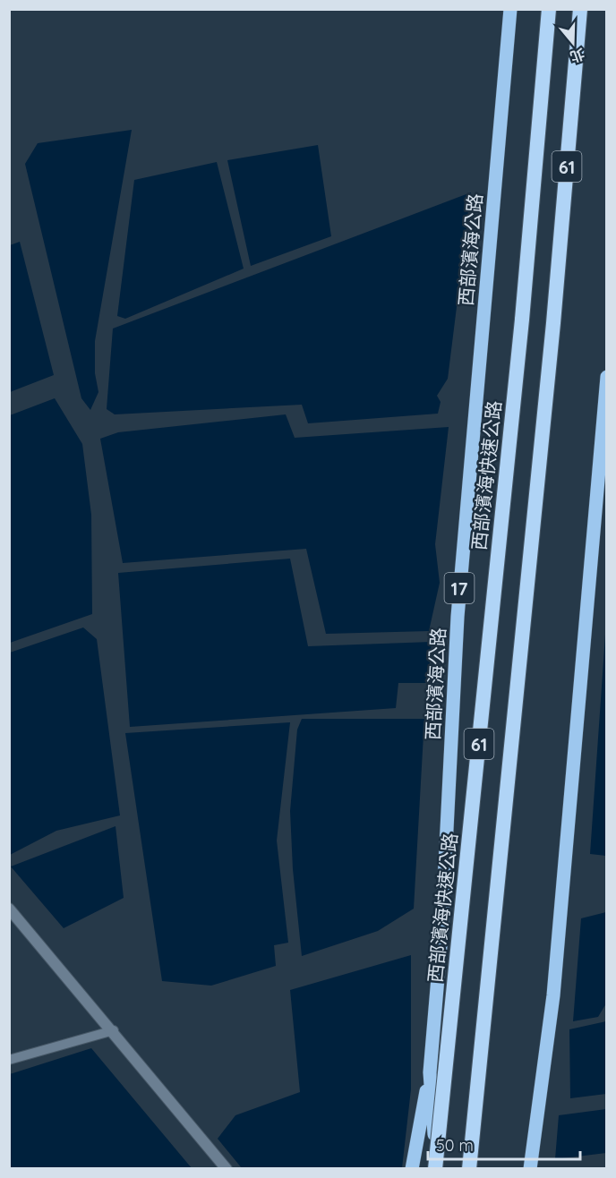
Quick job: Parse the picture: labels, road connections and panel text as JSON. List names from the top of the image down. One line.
{"streets":{"highway":["61","西部濱海快速公路"],"main road":["西部濱海公路","17"]},"crossings":[["西部濱海公路","西部濱海快速公路"]],"scale_bar":"50 m","north":"bottom"}
